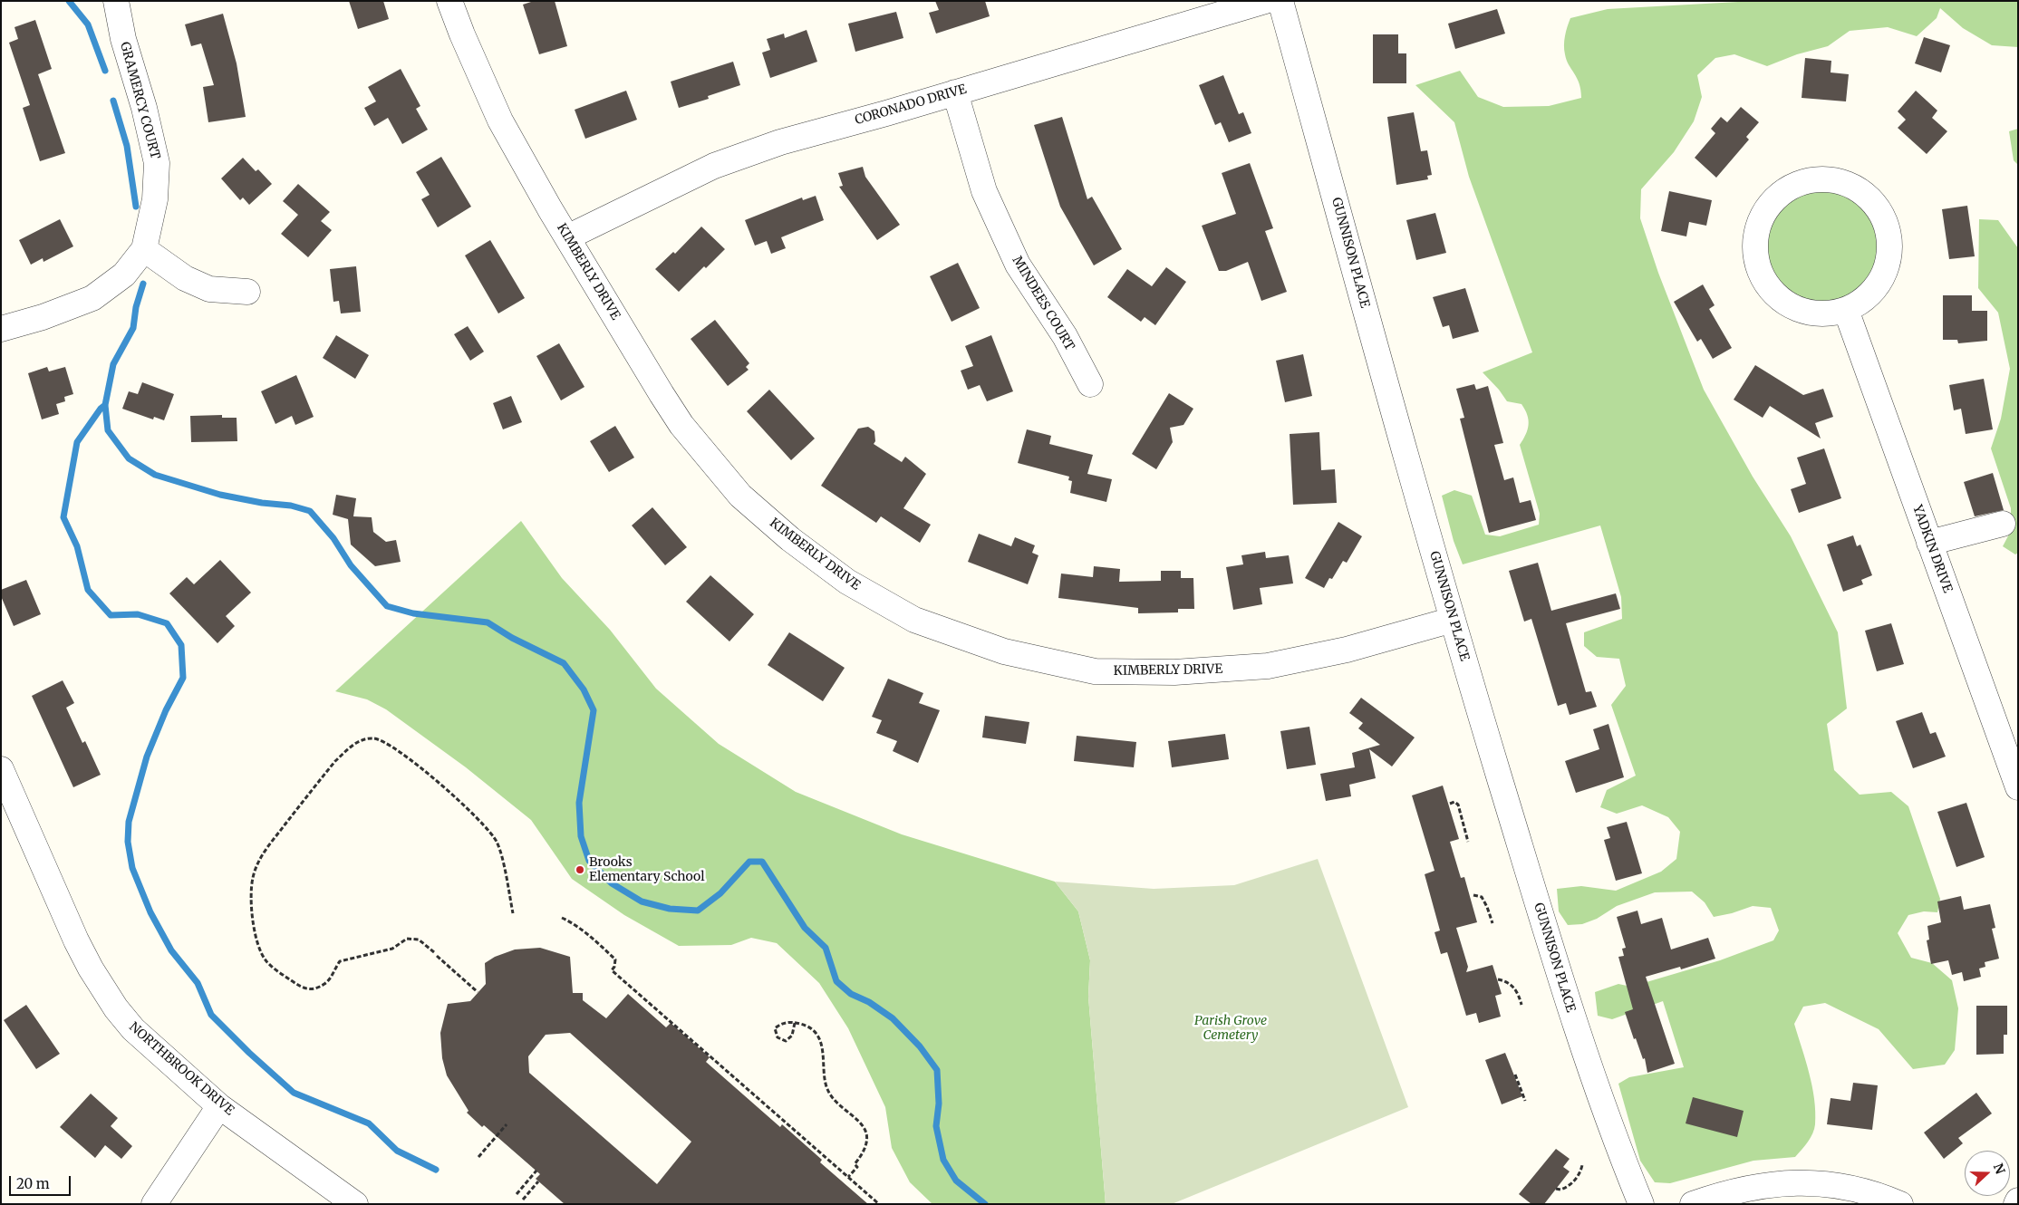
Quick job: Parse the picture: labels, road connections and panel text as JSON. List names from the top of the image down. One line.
{"streets":{"street":["GRAMERCY COURT","CORONADO DRIVE","GUNNISON PLACE","KIMBERLY DRIVE","MINDEES COURT","YADKIN DRIVE","NORTHBROOK DRIVE"]},"crossings":[["CORONADO DRIVE","KIMBERLY DRIVE"],["CORONADO DRIVE","MINDEES COURT"],["GUNNISON PLACE","KIMBERLY DRIVE"]],"parks":["Parish Grove Cemetery"],"places":["Brooks Elementary School"],"scale_bar":"20 m","north":"right"}
